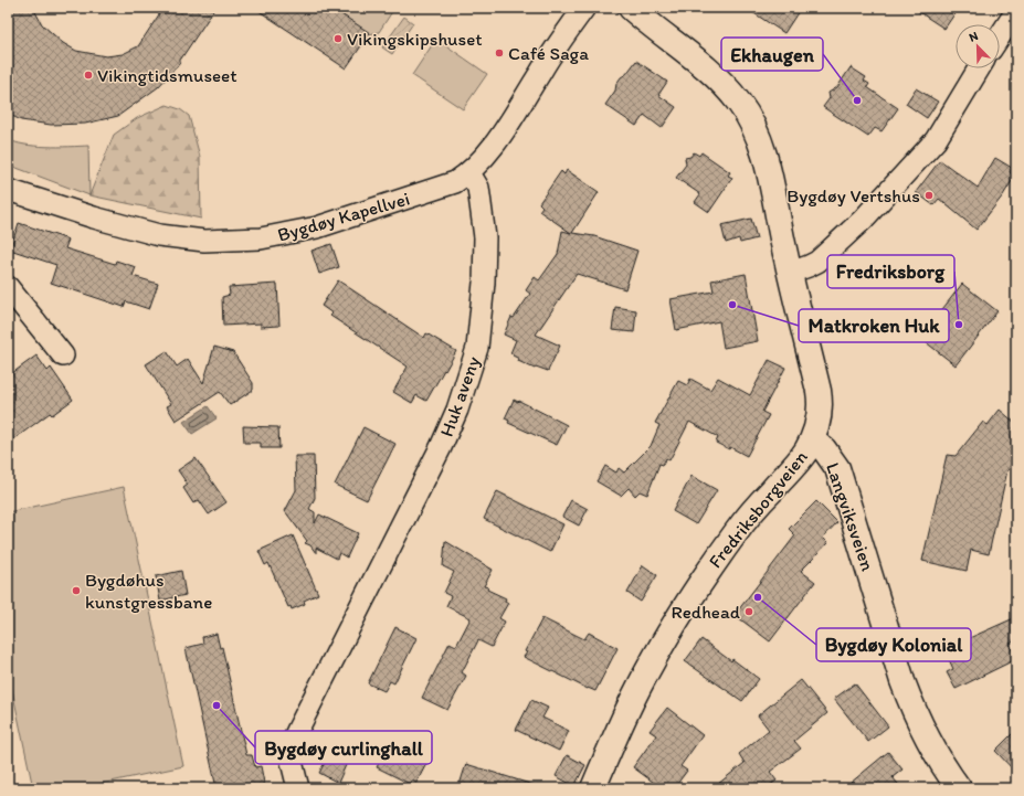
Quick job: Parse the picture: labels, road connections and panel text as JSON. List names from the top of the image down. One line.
{"streets":{"street":["Bygdøy Kapellvei","Huk aveny","Fredriksborgveien","Langviksveien"]},"crossings":[["Bygdøy Kapellvei","Huk aveny"],["Fredriksborgveien","Langviksveien"]],"places":["Vikingskipshuset","Café Saga","Vikingtidsmuseet","Ekhaugen","Bygdøy Vertshus","Matkroken Huk","Fredriksborg","Bygdøhus kunstgressbane","Bygdøy Kolonial","Redhead","Bygdøy curlinghall"],"north":"top left"}
